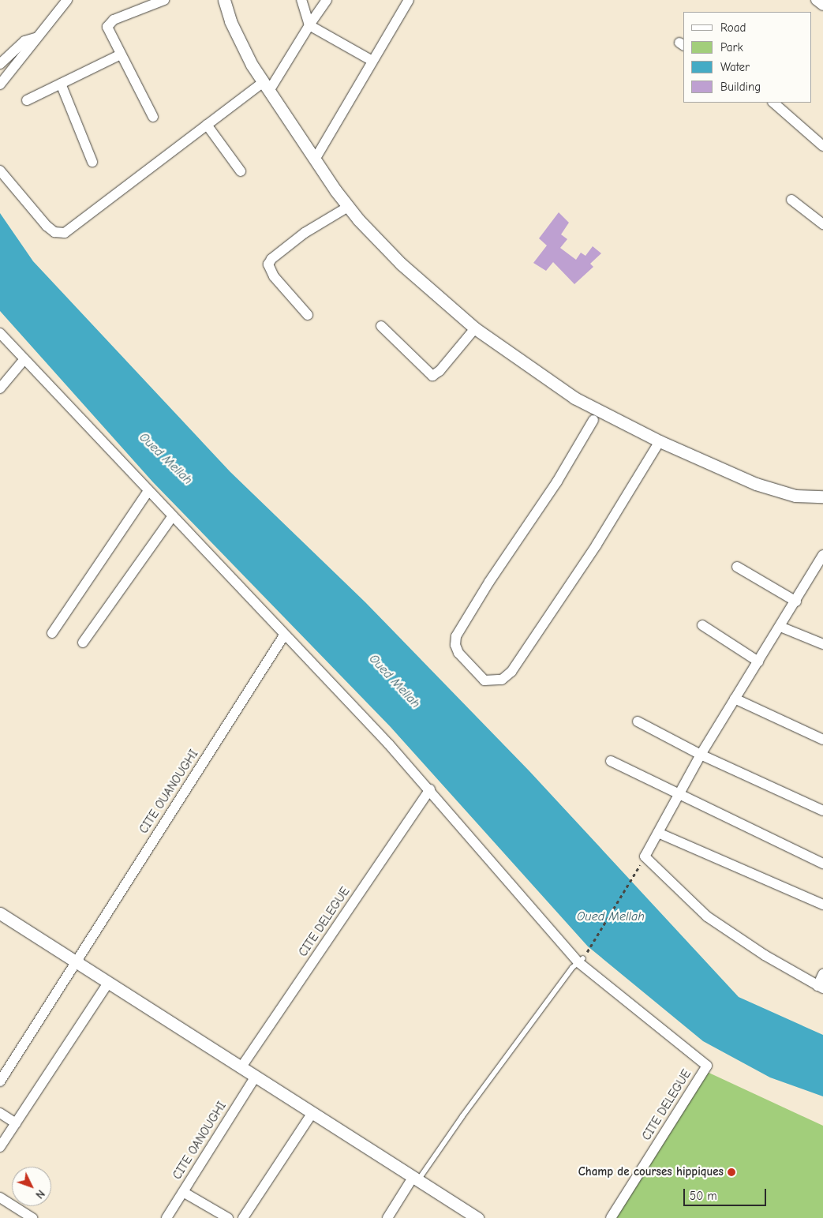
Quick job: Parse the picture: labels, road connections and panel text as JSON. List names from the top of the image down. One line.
{"streets":{"street":["CITE OUANOUGHI","CITE DELEGUE","CITE OANOUGHI"]},"water":["Oued Mellah"],"places":["Champ de courses hippiques"],"legend":["Road","Park","Water","Building"],"scale_bar":"50 m","north":"bottom right"}
